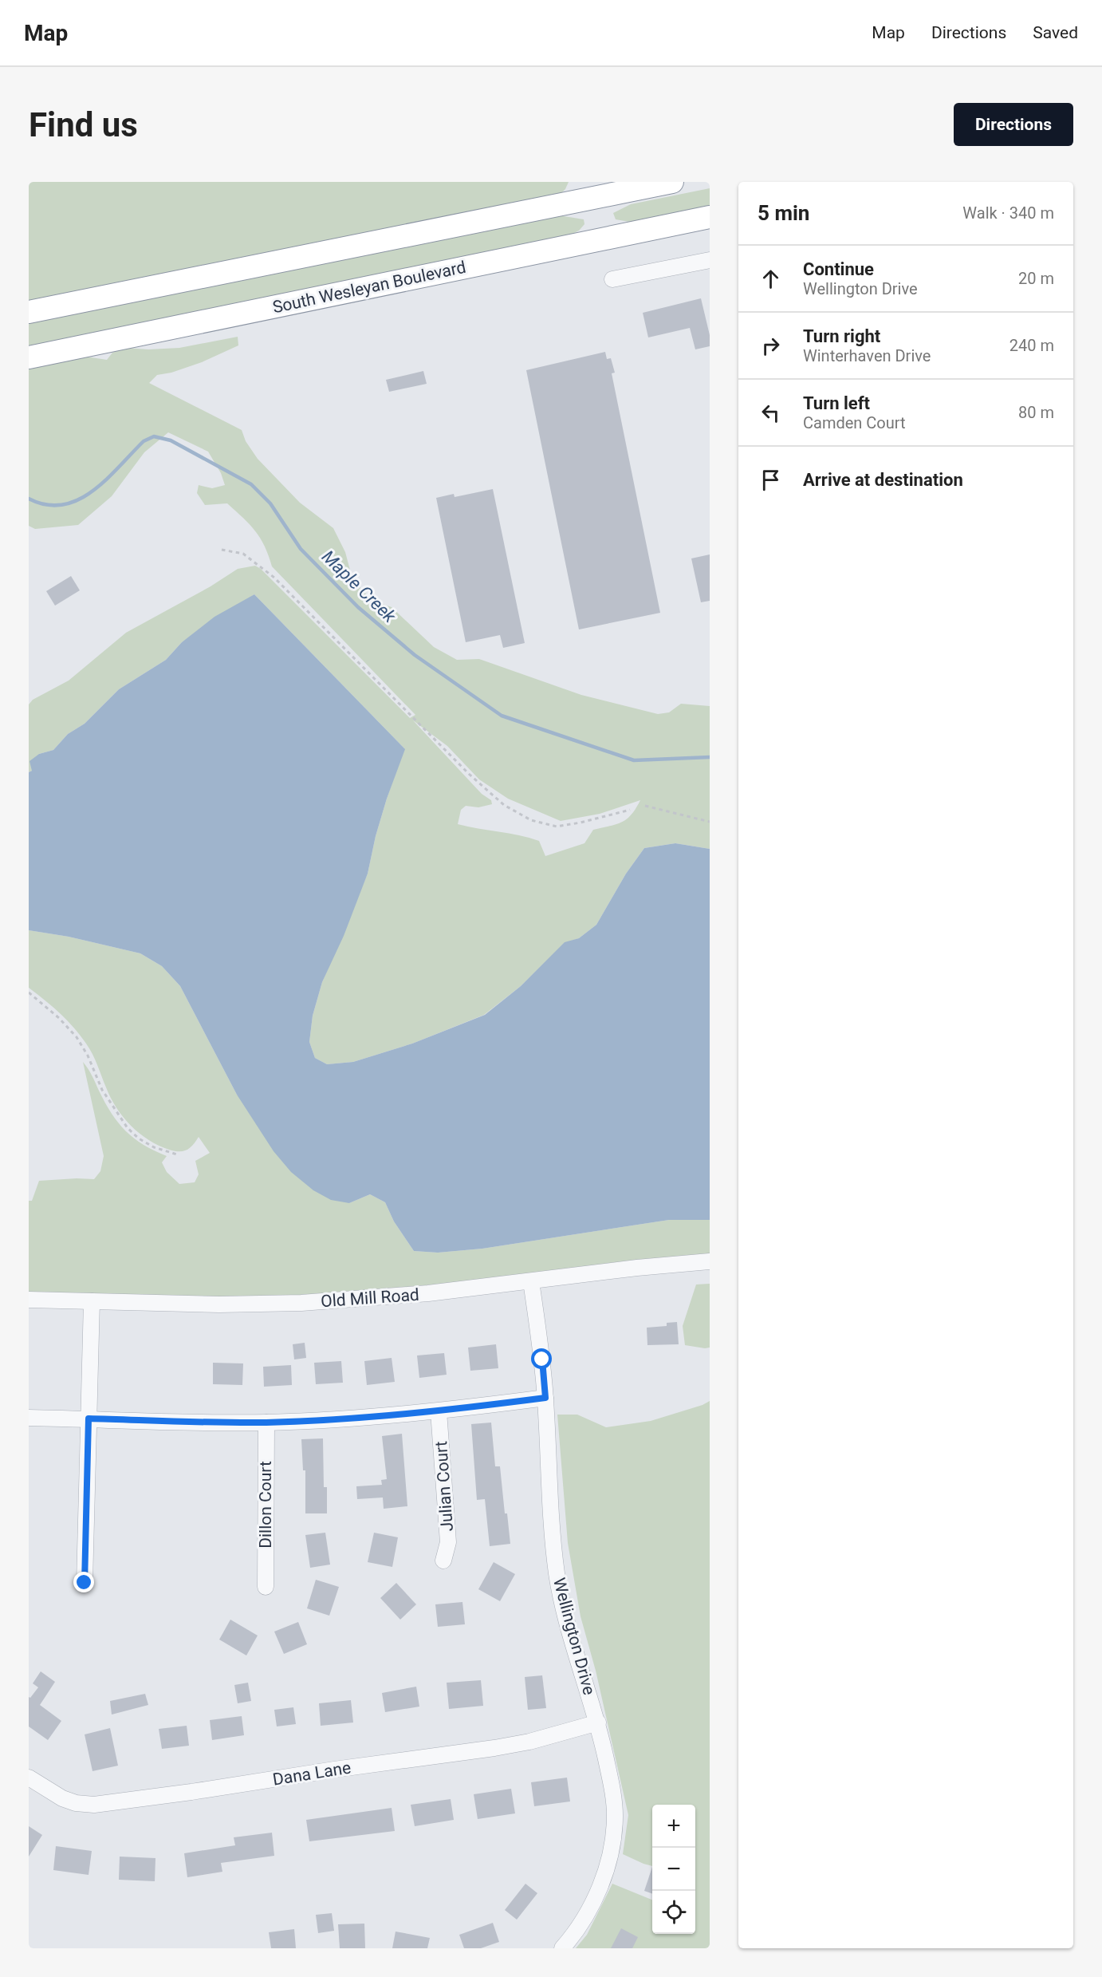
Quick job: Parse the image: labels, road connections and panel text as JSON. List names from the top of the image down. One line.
{"streets":{"highway":["South Wesleyan Boulevard"],"street":["Old Mill Road","Julian Court","Dillon Court","Wellington Drive","Dana Lane"]},"crossings":[["Old Mill Road","Wellington Drive"],["Wellington Drive","Dana Lane"]],"water":["Maple Creek"],"page":{"header":"Map","nav":["Map","Directions","Saved"],"buttons":"Directions","title":"Find us","heading":["5 min","Walk · 340 m"],"list":[["Continue","Wellington Drive","20 m"],["Turn right","Winterhaven Drive","240 m"],["Turn left","Camden Court","80 m"],"Arrive at destination"],"map_buttons":["+","−"]}}
